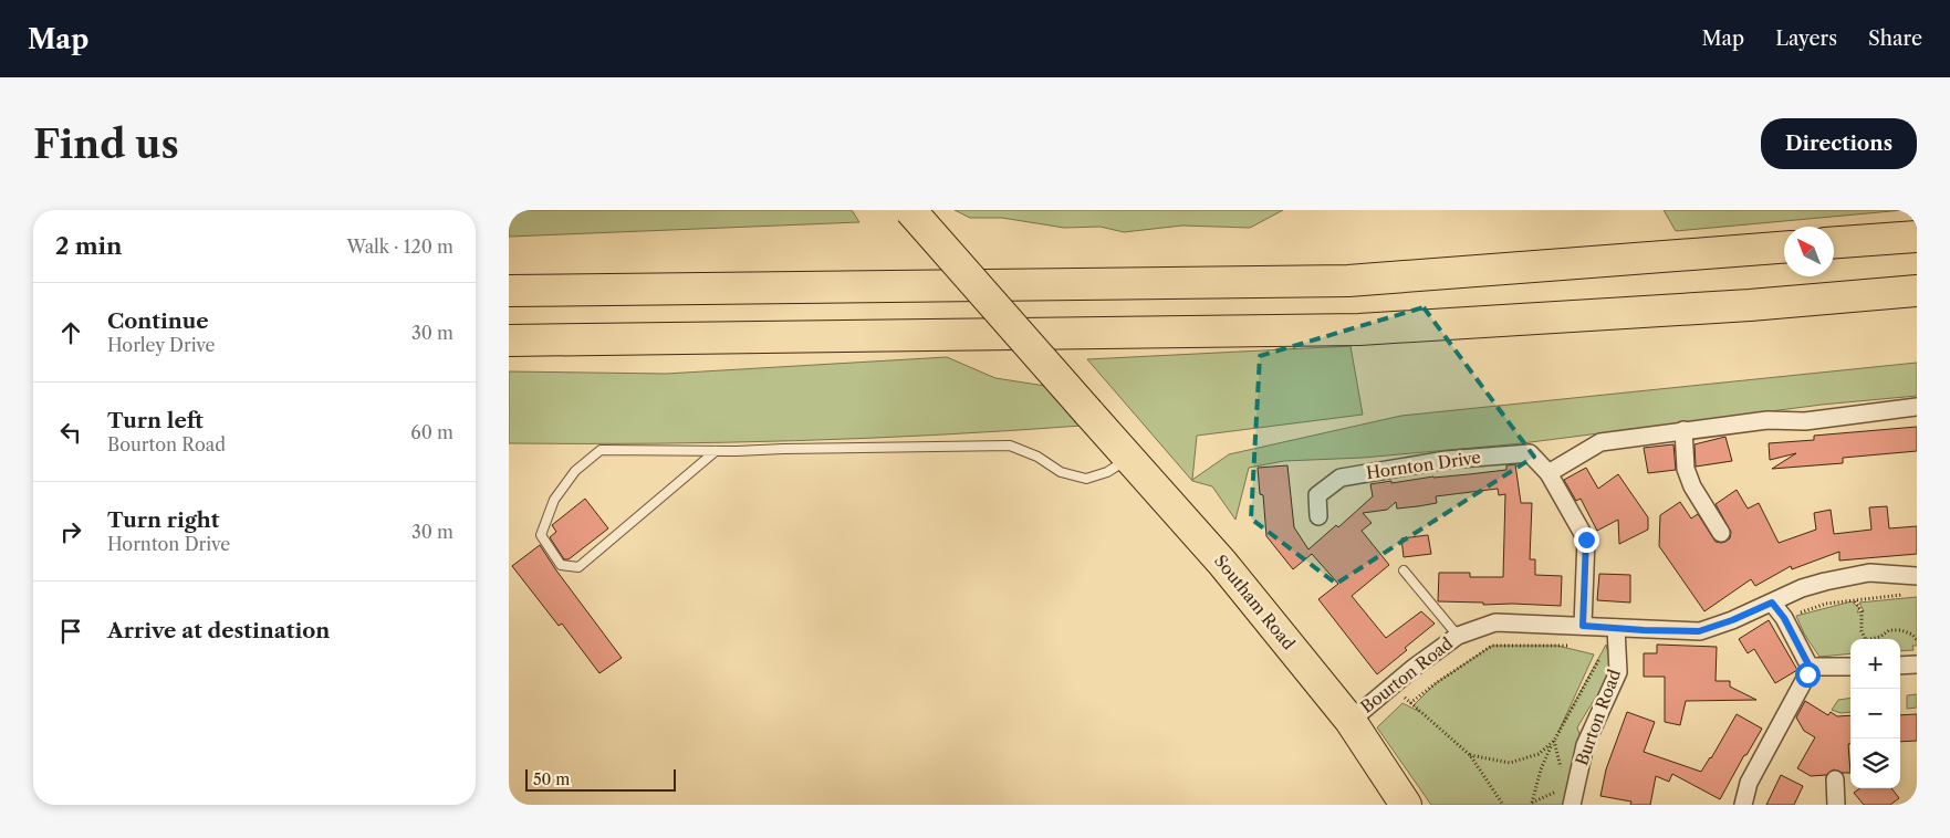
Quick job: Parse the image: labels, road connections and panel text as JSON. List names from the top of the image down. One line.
{"streets":{"highway":["Southam Road"],"street":["Hornton Drive","Bourton Road","Burton Road"]},"crossings":[["Hornton Drive","Bourton Road"],["Southam Road","Bourton Road"],["Bourton Road","Burton Road"]],"scale_bar":"50 m","north":"top left","page":{"header":"Map","nav":["Map","Layers","Share"],"buttons":"Directions","title":"Find us","heading":["2 min","Walk · 120 m"],"list":[["Continue","Horley Drive","30 m"],["Turn left","Bourton Road","60 m"],["Turn right","Hornton Drive","30 m"],"Arrive at destination"],"map_buttons":["+","−"],"scale":"50 m"}}
